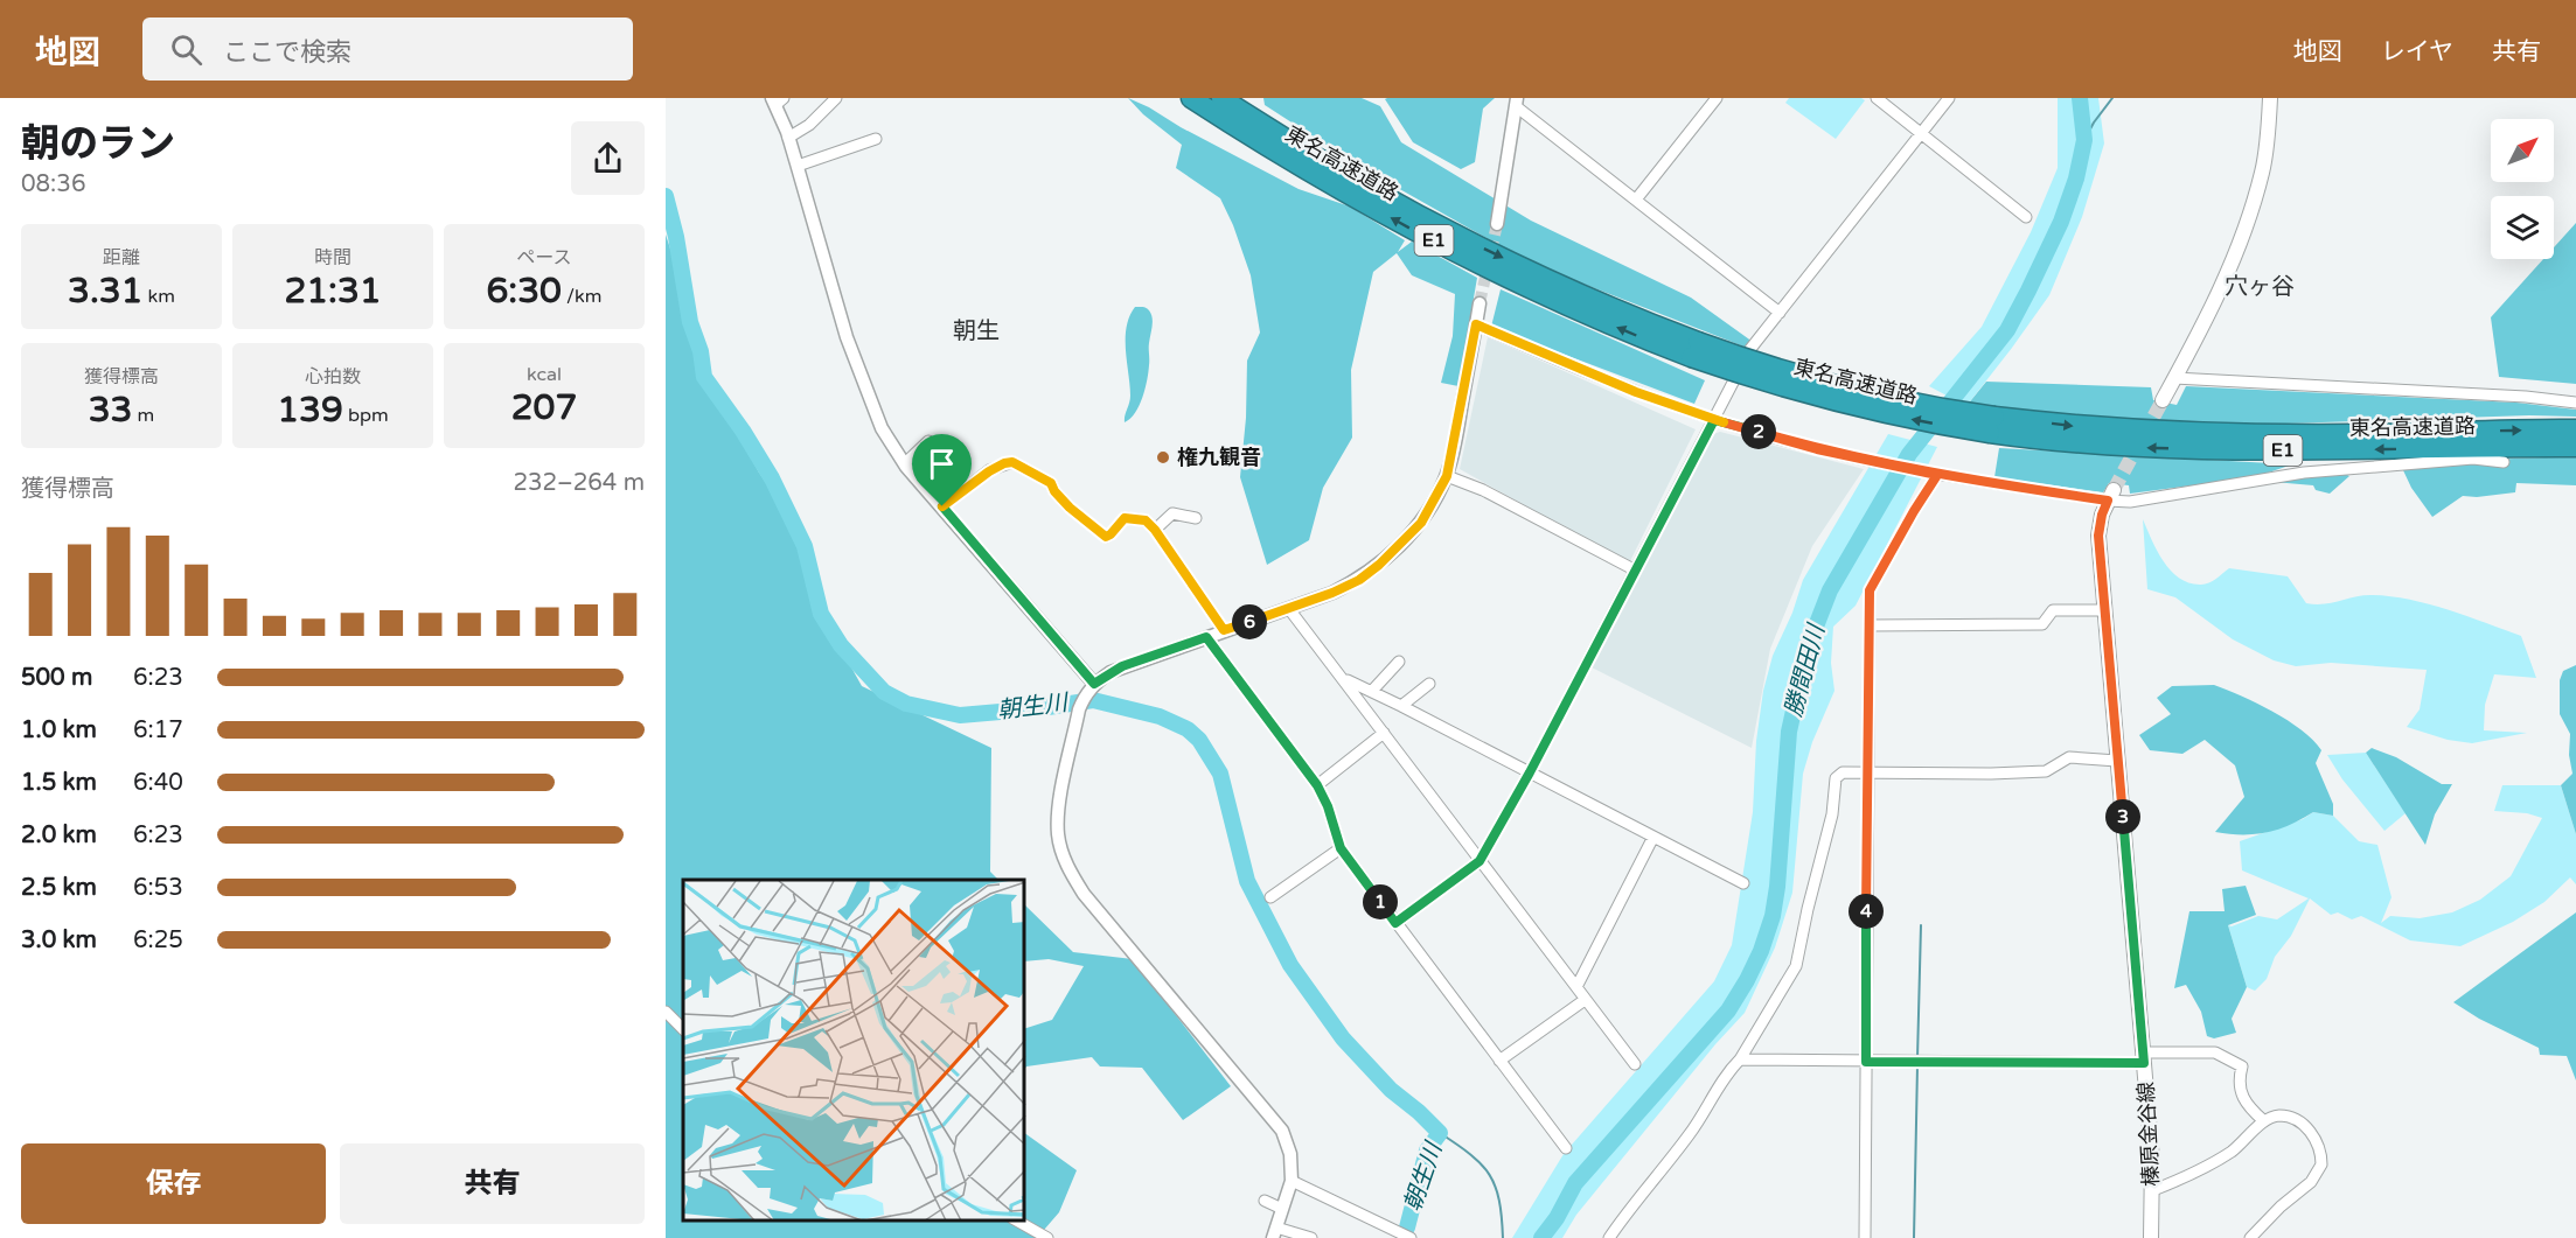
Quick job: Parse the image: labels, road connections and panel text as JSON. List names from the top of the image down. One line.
{"streets":{"highway":["東名高速道路","E1"],"main road":["榛原金谷線"]},"districts":["穴ヶ谷","朝生"],"water":["勝間田川","朝生川"],"places":["権九観音"],"north":"top right","page":{"header":"地図","search":"ここで検索","nav":["地図","レイヤ","共有"],"heading":["朝のラン","08:36"],"stats":[["距離","3.31 km"],["時間","21:31"],["ペース","6:30 /km"],["獲得標高","33 m"],["心拍数","139 bpm"],["kcal","207"]],"pins":["2","6","3","1","4"],"chart":["獲得標高","232–264 m"],"list":[{"name":"500 m","note":"6:23"},{"name":"1.0 km","note":"6:17"},{"name":"1.5 km","note":"6:40"},{"name":"2.0 km","note":"6:23"},{"name":"2.5 km","note":"6:53"},{"name":"3.0 km","note":"6:25"}],"buttons":["保存","共有"]}}
